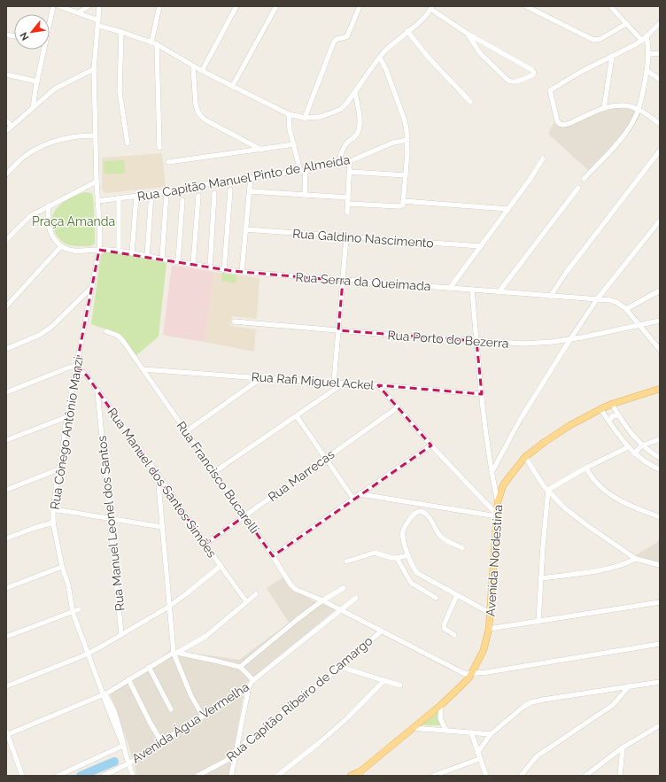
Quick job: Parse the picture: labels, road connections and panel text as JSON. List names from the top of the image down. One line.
{"streets":{"main road":["Avenida Nordestina"],"street":["Rua Capitão Manuel Pinto de Almeida","Rua Galdino Nascimento","Rua Serra da Queimada","Rua Porto do Bezerra","Rua Rafi Miguel Ackel","Rua Cônego Antônio Manzi","Rua Marrecas","Rua Francisco Bucarelli","Rua Manuel dos Santos Simões","Rua Manuel Leonel dos Santos","Rua Capitão Ribeiro de Camargo","Avenida Água Vermelha"]},"crossings":[["Rua Capitão Manuel Pinto de Almeida","Rua Cônego Antônio Manzi"],["Rua Serra da Queimada","Rua Cônego Antônio Manzi"],["Rua Rafi Miguel Ackel","Rua Francisco Bucarelli"],["Rua Cônego Antônio Manzi","Rua Manuel dos Santos Simões"],["Rua Cônego Antônio Manzi","Avenida Água Vermelha"],["Rua Marrecas","Rua Francisco Bucarelli"],["Rua Marrecas","Rua Manuel dos Santos Simões"],["Rua Francisco Bucarelli","Avenida Nordestina"],["Rua Francisco Bucarelli","Rua Capitão Ribeiro de Camargo"],["Rua Francisco Bucarelli","Avenida Água Vermelha"],["Rua Manuel dos Santos Simões","Rua Manuel Leonel dos Santos"]],"parks":["Praça Amanda"],"north":"bottom left"}
